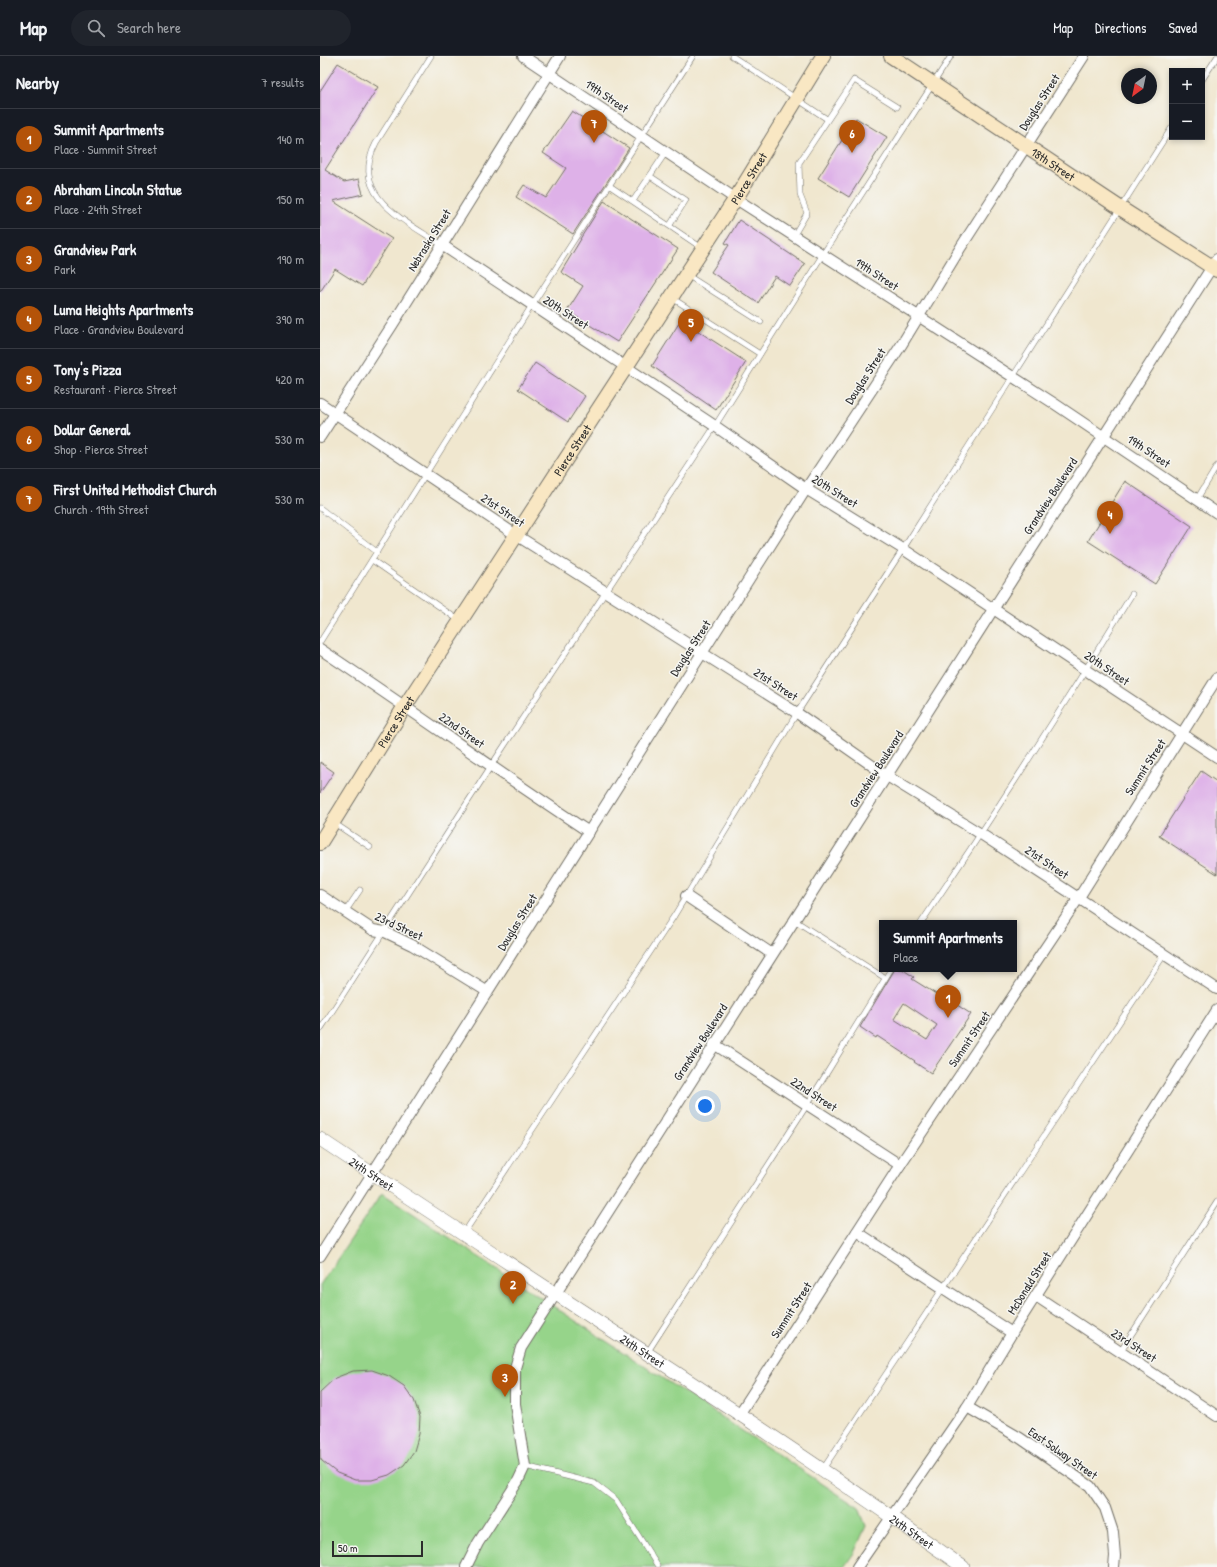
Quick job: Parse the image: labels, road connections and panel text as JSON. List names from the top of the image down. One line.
{"streets":{"main road":["18th Street","Pierce Street"],"street":["19th Street","Douglas Street","Nebraska Street","20th Street","Grandview Boulevard","21st Street","22nd Street","Summit Street","23rd Street","24th Street","McDonald Street","East Solway Street"]},"crossings":[["19th Street","Douglas Street"],["19th Street","Pierce Street"],["19th Street","Nebraska Street"],["19th Street","Grandview Boulevard"],["Douglas Street","18th Street"],["Douglas Street","20th Street"],["Douglas Street","21st Street"],["Douglas Street","22nd Street"],["Douglas Street","23rd Street"],["Douglas Street","24th Street"],["18th Street","Grandview Boulevard"],["Pierce Street","20th Street"],["Pierce Street","21st Street"],["Pierce Street","22nd Street"],["Nebraska Street","20th Street"],["Nebraska Street","21st Street"],["20th Street","Grandview Boulevard"],["20th Street","Summit Street"],["Grandview Boulevard","21st Street"],["Grandview Boulevard","22nd Street"],["Grandview Boulevard","24th Street"],["21st Street","Summit Street"],["22nd Street","Summit Street"],["Summit Street","24th Street"],["23rd Street","McDonald Street"],["24th Street","McDonald Street"],["McDonald Street","East Solway Street"]],"scale_bar":"50 m","north":"bottom left","page":{"header":"Map","search":"Search here","nav":["Map","Directions","Saved"],"heading":["Nearby","7 results"],"map_buttons":["+","−"],"list":[{"mark":"1","name":"Summit Apartments","note":"Place · Summit Street","value":"140 m"},{"mark":"2","name":"Abraham Lincoln Statue","note":"Place · 24th Street","value":"150 m"},{"mark":"3","name":"Grandview Park","note":"Park","value":"190 m"},{"mark":"4","name":"Luma Heights Apartments","note":"Place · Grandview Boulevard","value":"390 m"},{"mark":"5","name":"Tony's Pizza","note":"Restaurant · Pierce Street","value":"420 m"},{"mark":"6","name":"Dollar General","note":"Shop · Pierce Street","value":"530 m"},{"mark":"7","name":"First United Methodist Church","note":"Church · 19th Street","value":"530 m"}],"pins":["7","6","5","4","1","2","3"],"popup":["Summit Apartments","Place"],"scale":"50 m"}}
